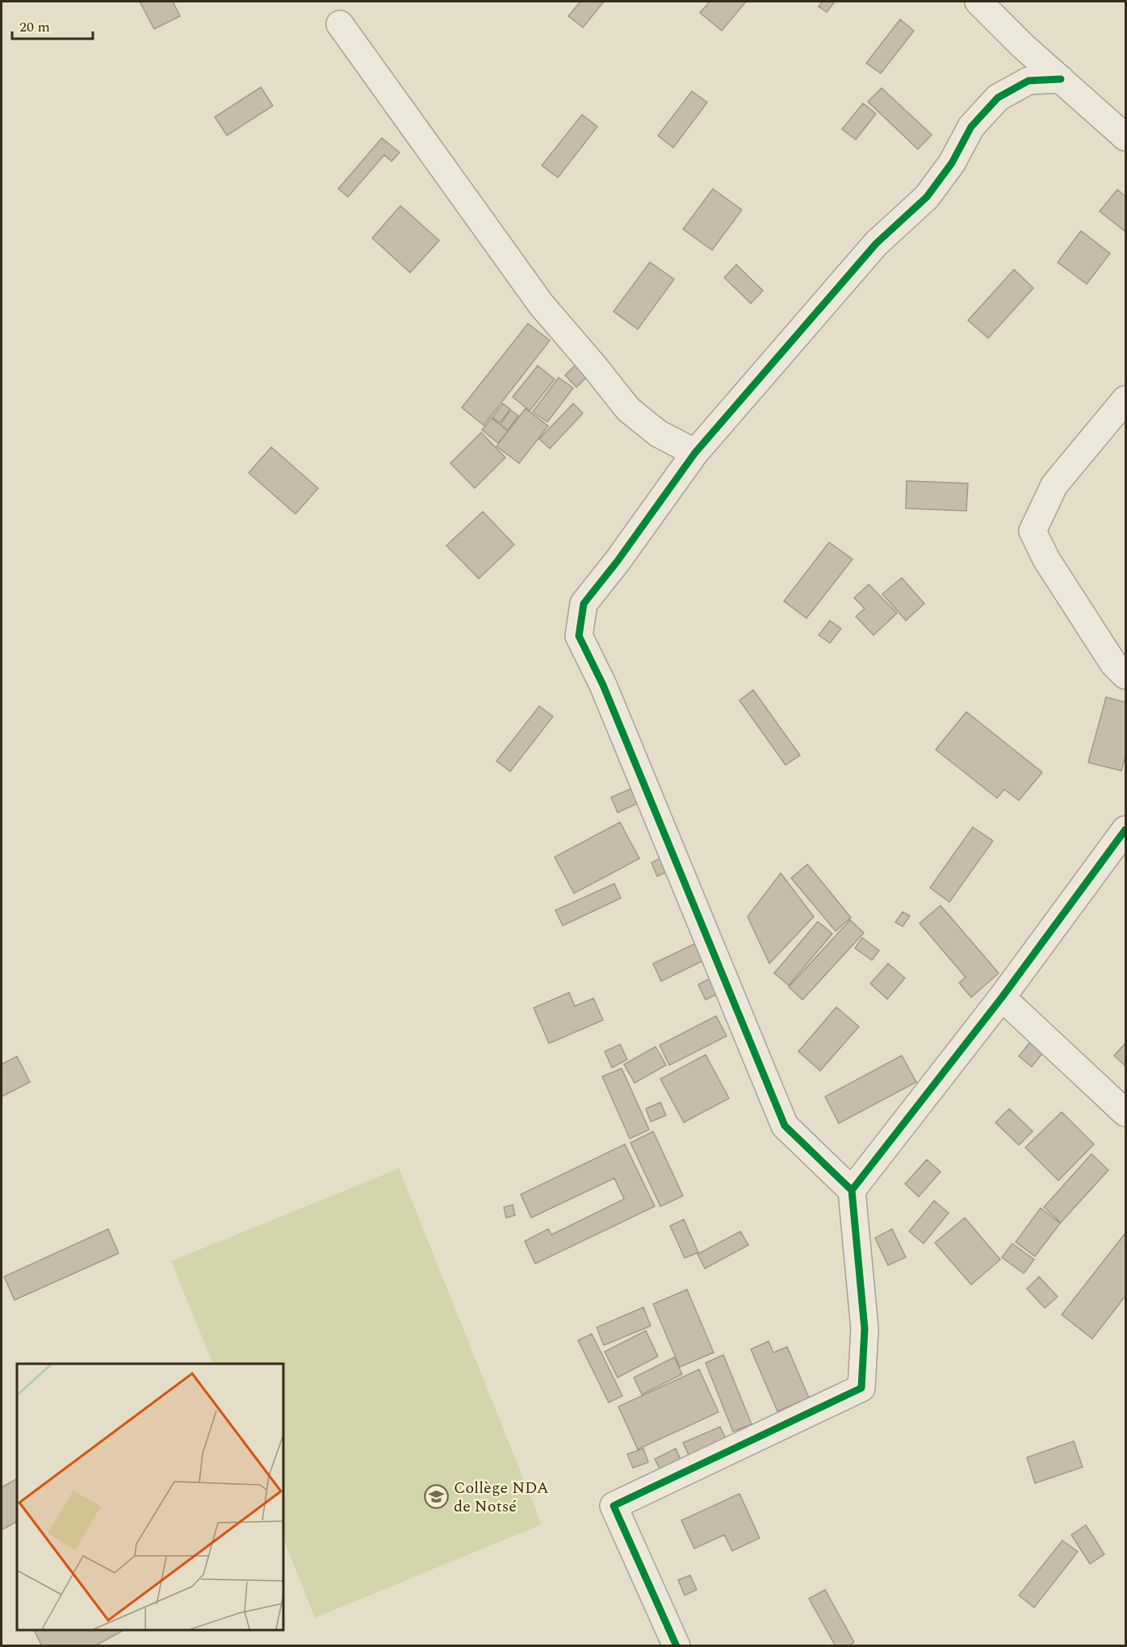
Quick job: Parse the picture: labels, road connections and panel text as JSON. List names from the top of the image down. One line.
{"places":{"school or university":["Collège NDA de Notsé"]},"scale_bar":"20 m"}
